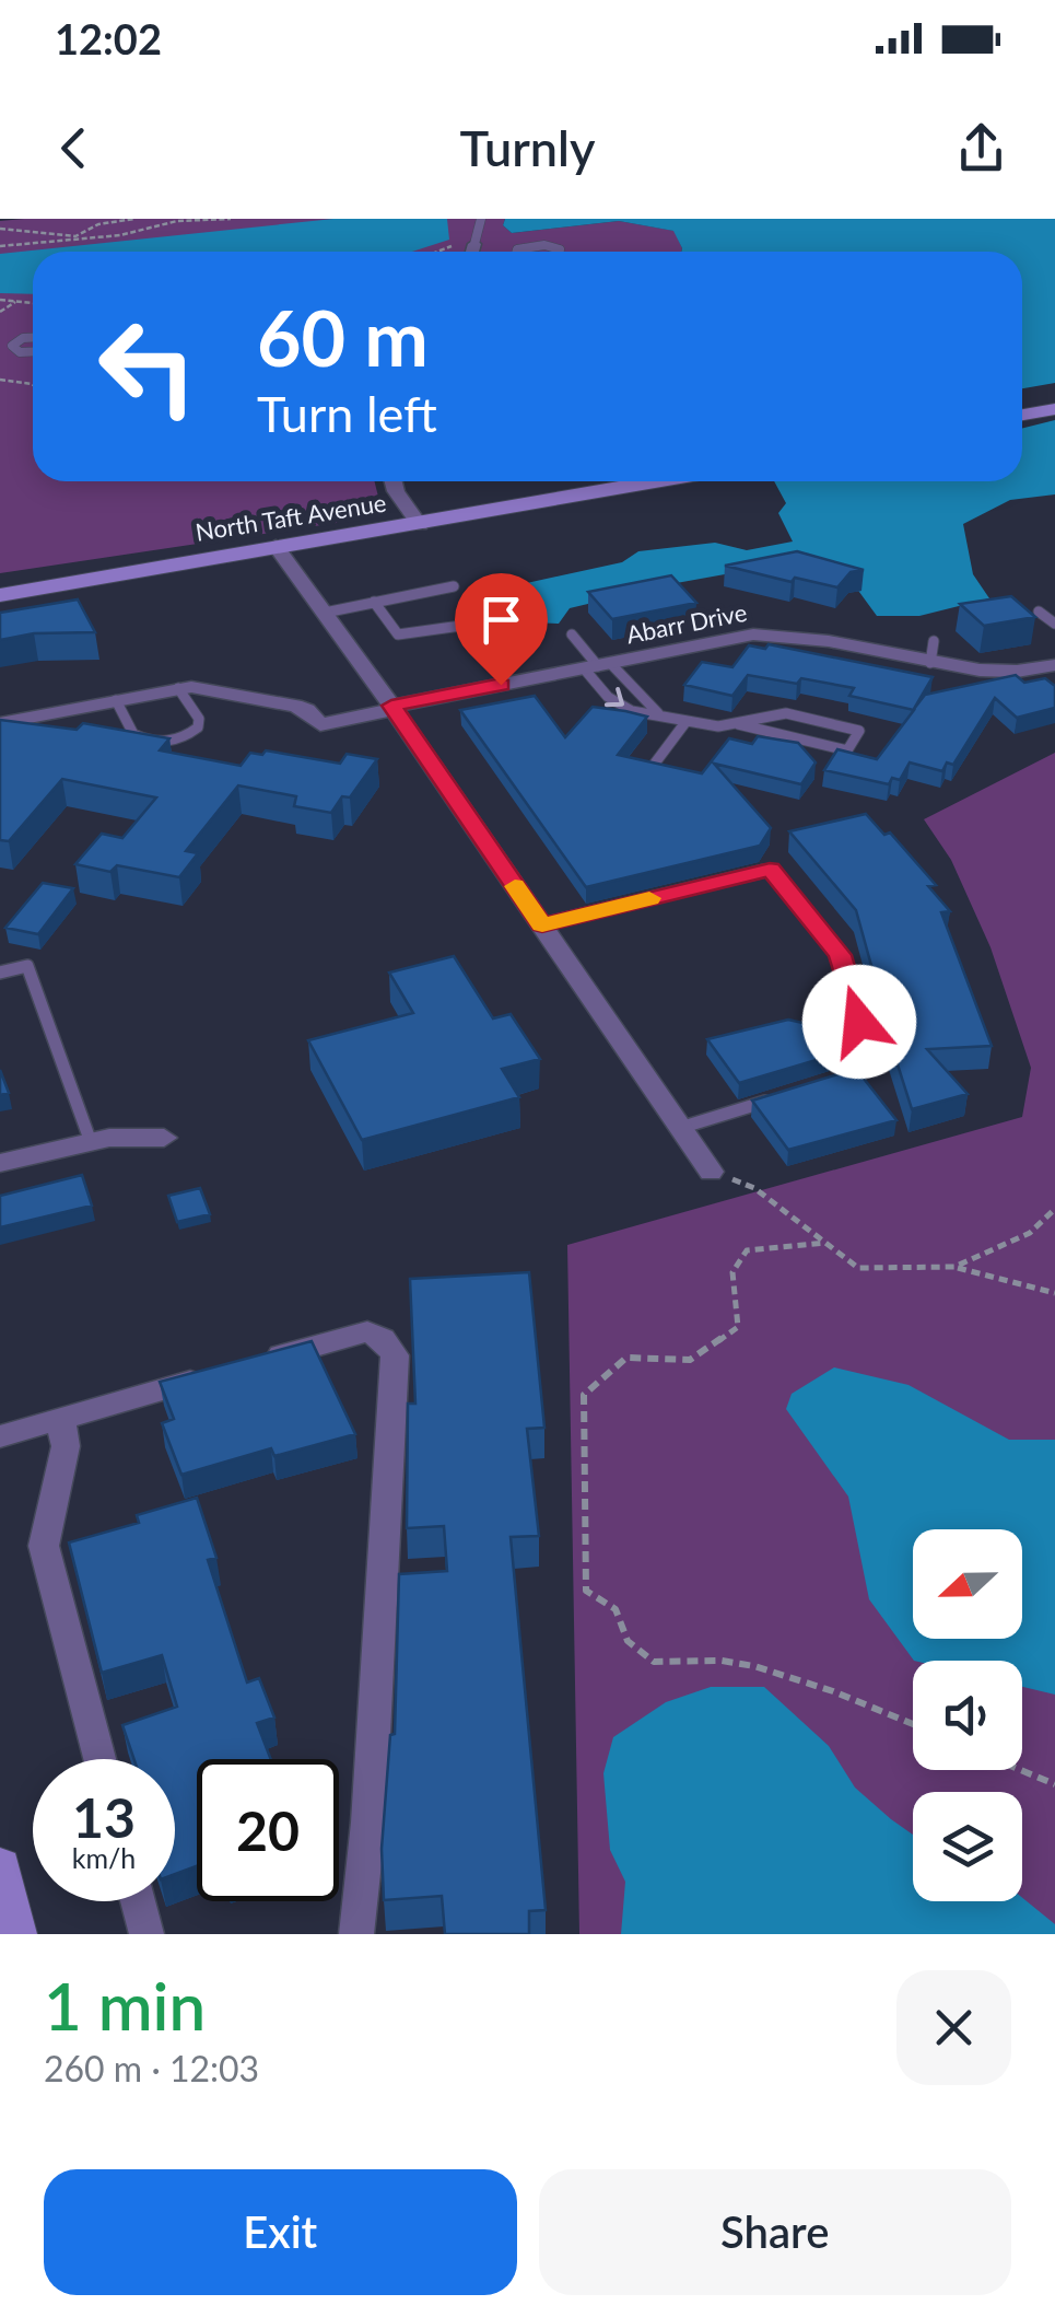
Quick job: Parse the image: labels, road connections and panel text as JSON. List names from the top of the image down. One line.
{"streets":{"main road":["North Taft Avenue"],"street":["Abarr Drive"]},"north":"left","page":{"status":"12:02","header":"Turnly","turn":["60 m","Turn left"],"speed":"13 km/h","limit":"20","heading":["1 min","260 m · 12:03"],"buttons":["Exit","Share"]}}
